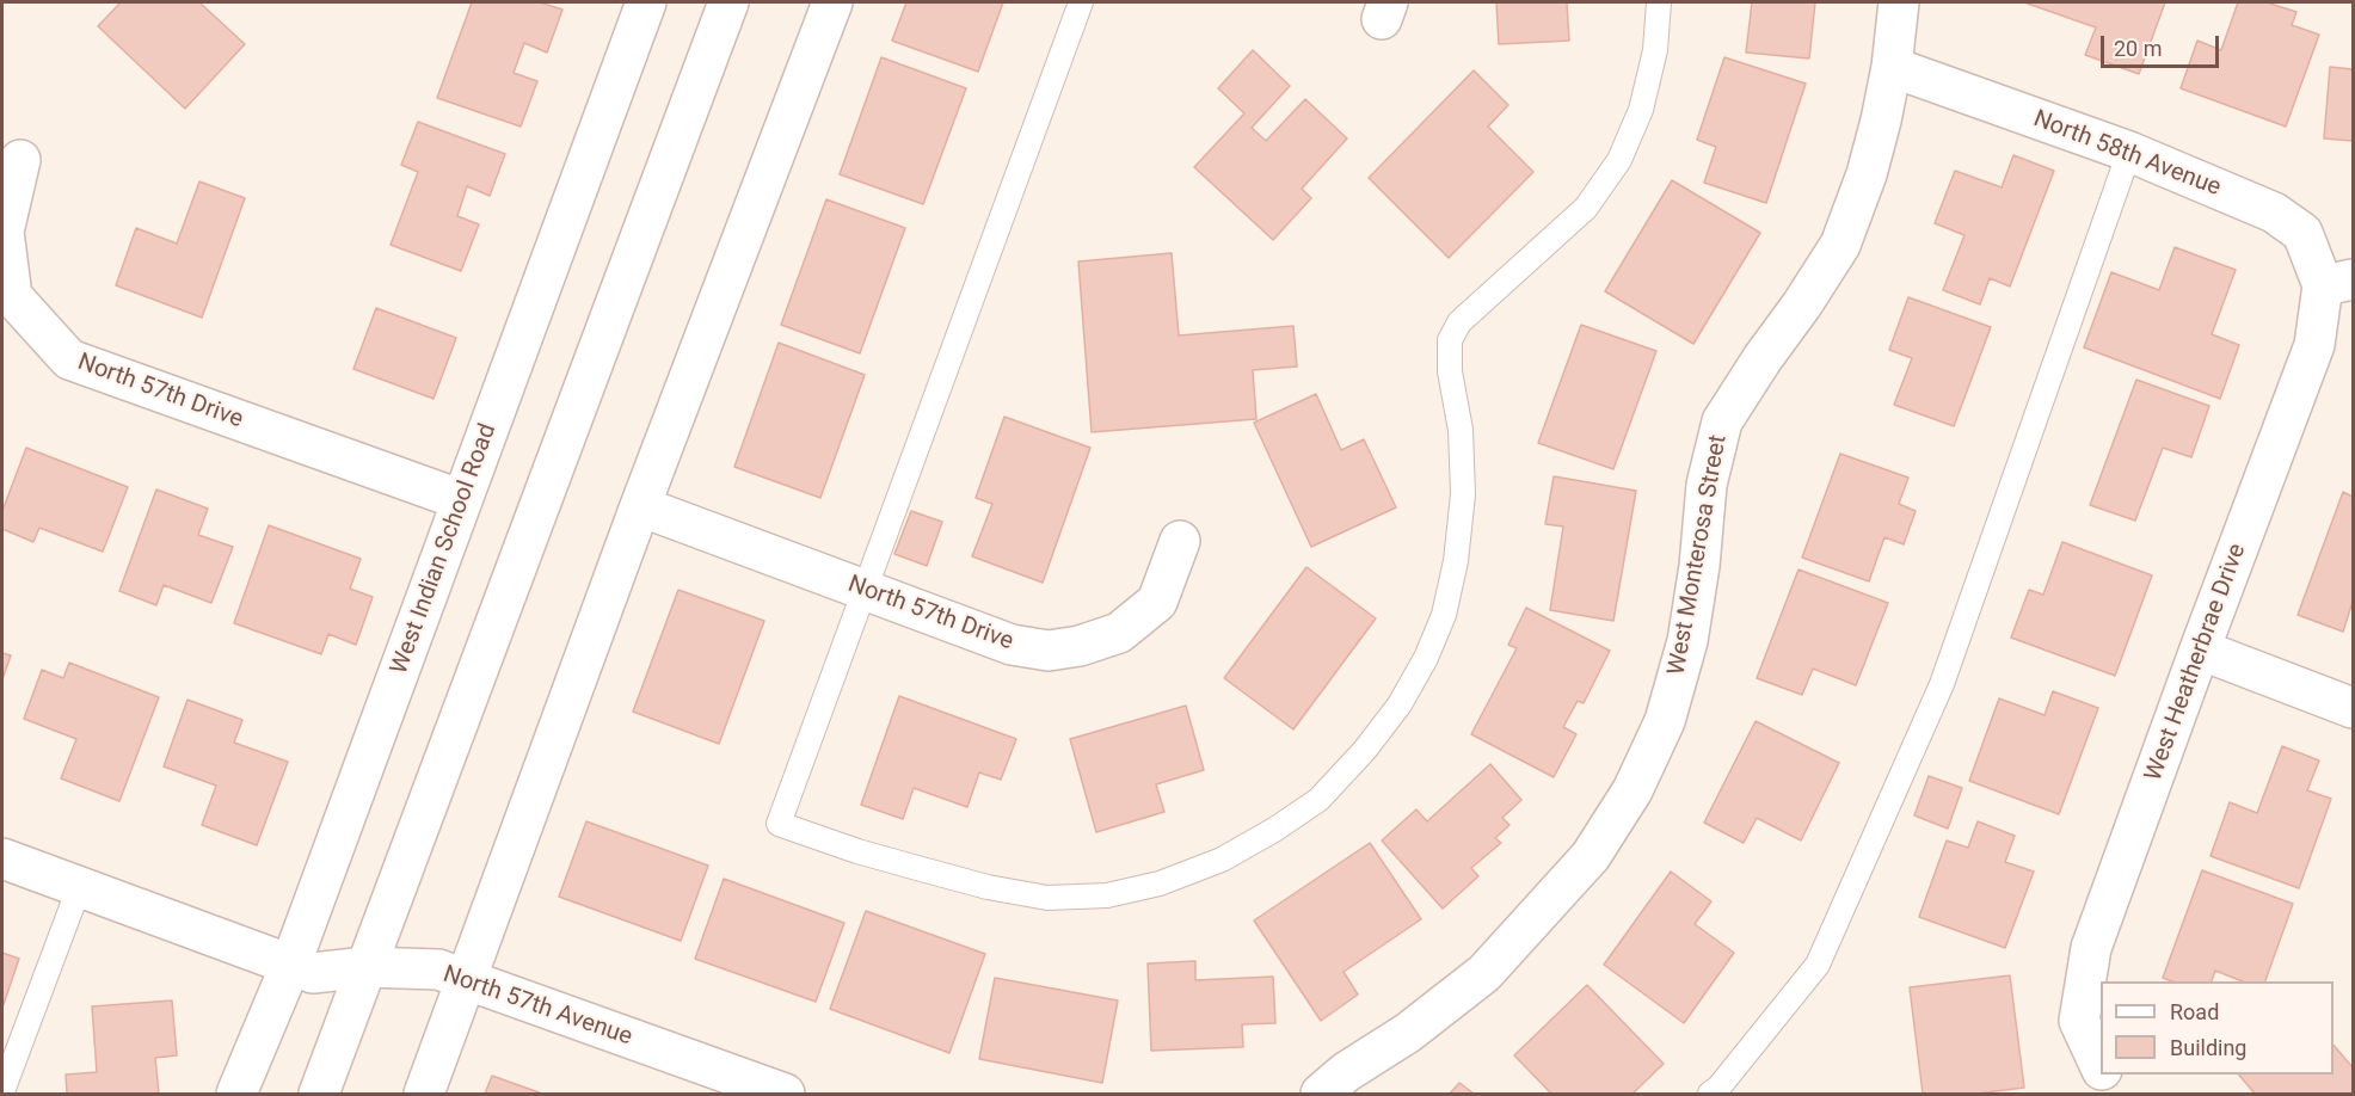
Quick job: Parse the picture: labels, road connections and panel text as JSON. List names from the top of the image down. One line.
{"streets":{"street":["North 58th Avenue","North 57th Drive","West Indian School Road","West Monterosa Street","West Heatherbrae Drive","North 57th Avenue"]},"crossings":[["North 58th Avenue","West Monterosa Street"],["North 58th Avenue","West Heatherbrae Drive"],["North 57th Drive","West Indian School Road"],["West Indian School Road","North 57th Avenue"]],"legend":["Road","Building"],"scale_bar":"20 m"}
